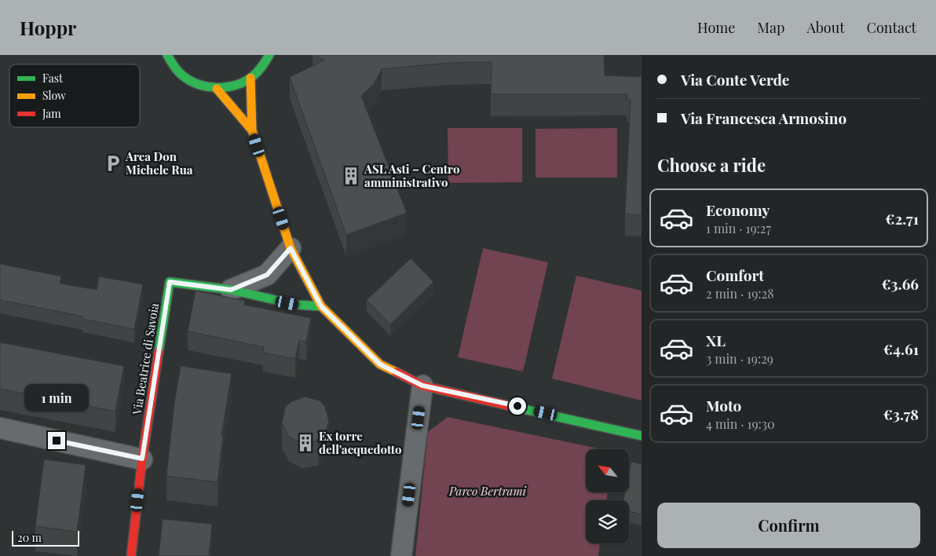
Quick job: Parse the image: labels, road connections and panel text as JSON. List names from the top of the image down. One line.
{"streets":{"street":["Via Beatrice di Savoia"]},"parks":["Parco Bertrami"],"places":{"parking":["Area Don Michele Rua"],"building":["ASL Asti – Centro amministrativo","Ex torre dell'acquedotto"]},"legend":["Fast","Slow","Jam"],"scale_bar":"20 m","north":"top left","page":{"header":"Hoppr","nav":["Home","Map","About","Contact"],"banner":["Via Conte Verde","Via Francesca Armosino"],"heading":"Choose a ride","list":[{"name":"Economy","note":"1 min · 19:27","value":"€2.71"},{"name":"Comfort","note":"2 min · 19:28","value":"€3.66"},{"name":"XL","note":"3 min · 19:29","value":"€4.61"},{"name":"Moto","note":"4 min · 19:30","value":"€3.78"}],"bubble":"1 min","buttons":"Confirm","scale":"20 m"}}
